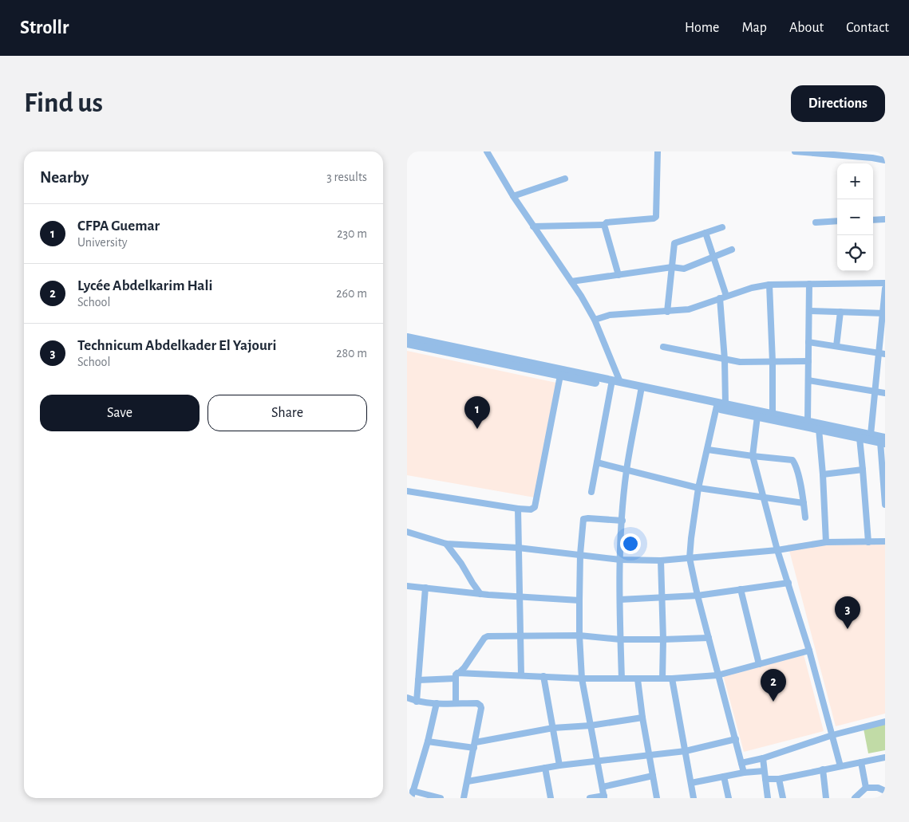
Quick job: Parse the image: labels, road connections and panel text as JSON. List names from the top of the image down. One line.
{"page":{"header":"Strollr","nav":["Home","Map","About","Contact"],"buttons":["Directions",["Save","Share"]],"title":"Find us","heading":["Nearby","3 results"],"map_buttons":["+","−"],"list":[{"mark":"1","name":"CFPA Guemar","note":"University","value":"230 m"},{"mark":"2","name":"Lycée Abdelkarim Hali","note":"School","value":"260 m"},{"mark":"3","name":"Technicum Abdelkader El Yajouri","note":"School","value":"280 m"}],"pins":["1","3","2"]}}
